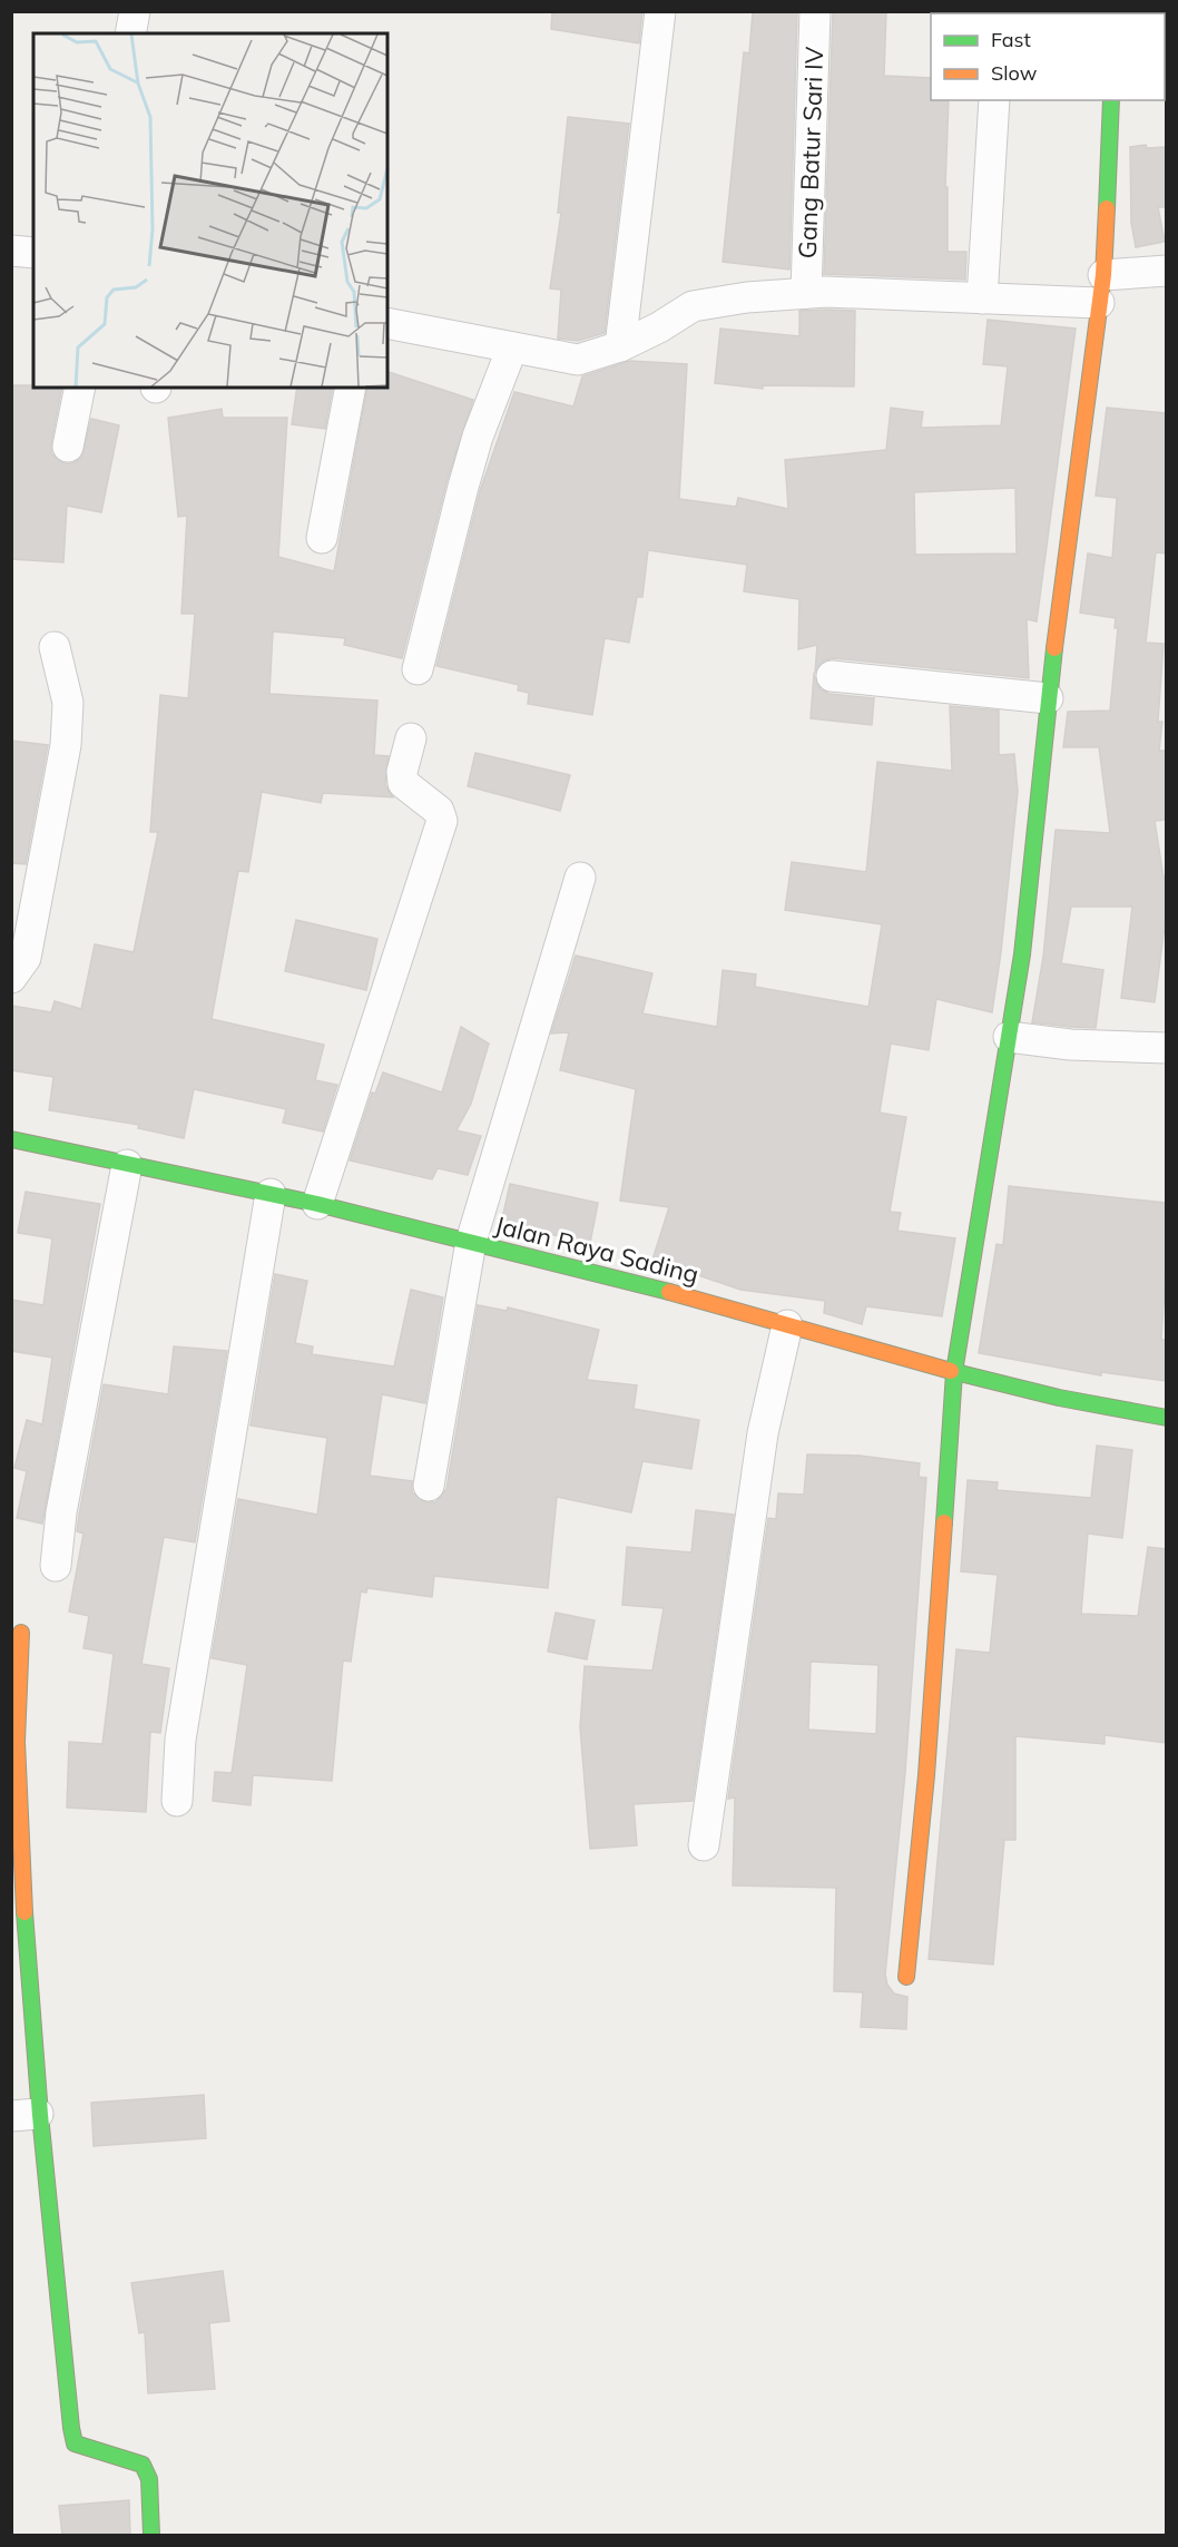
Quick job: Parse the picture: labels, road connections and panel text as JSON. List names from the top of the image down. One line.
{"streets":{"street":["Gang Batur Sari IV","Jalan Raya Sading"]},"legend":["Fast","Slow"]}
